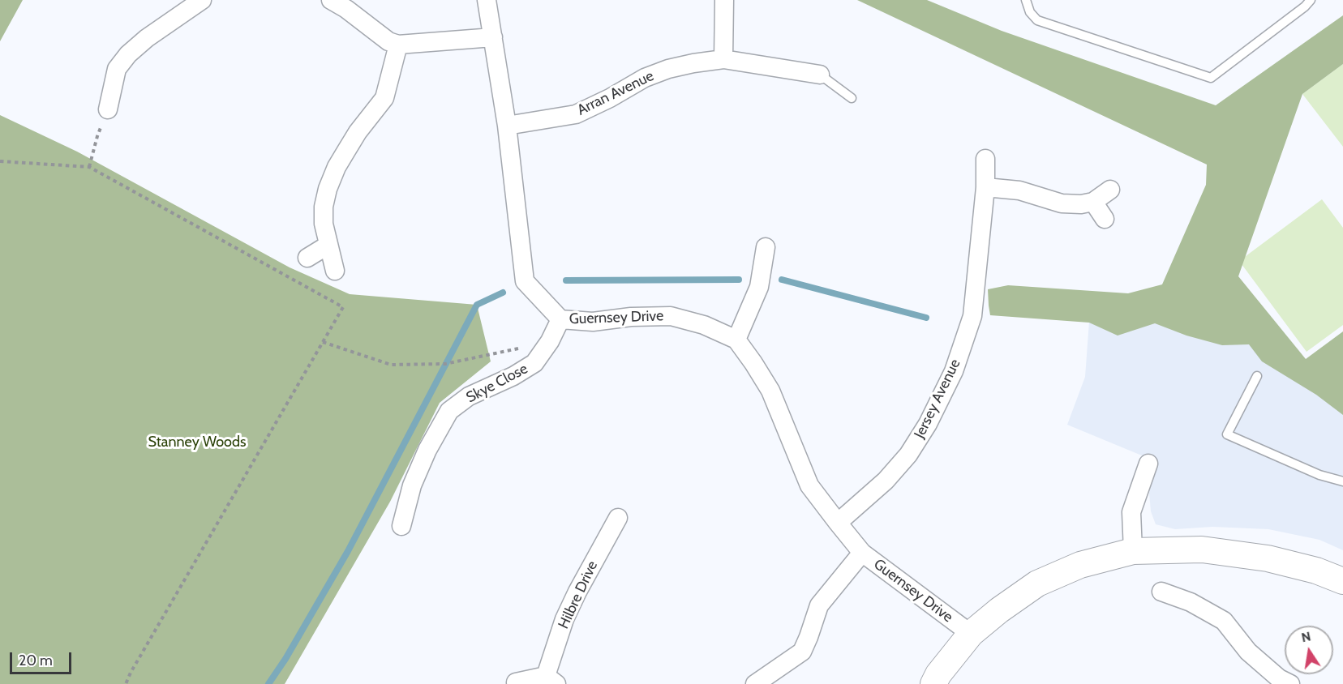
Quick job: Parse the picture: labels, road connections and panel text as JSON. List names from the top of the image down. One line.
{"streets":{"street":["Arran Avenue","Guernsey Drive","Skye Close","Jersey Avenue","Hilbre Drive"]},"crossings":[["Arran Avenue","Guernsey Drive"],["Guernsey Drive","Skye Close"],["Guernsey Drive","Jersey Avenue"]],"parks":["Stanney Woods"],"scale_bar":"20 m","north":"top"}
